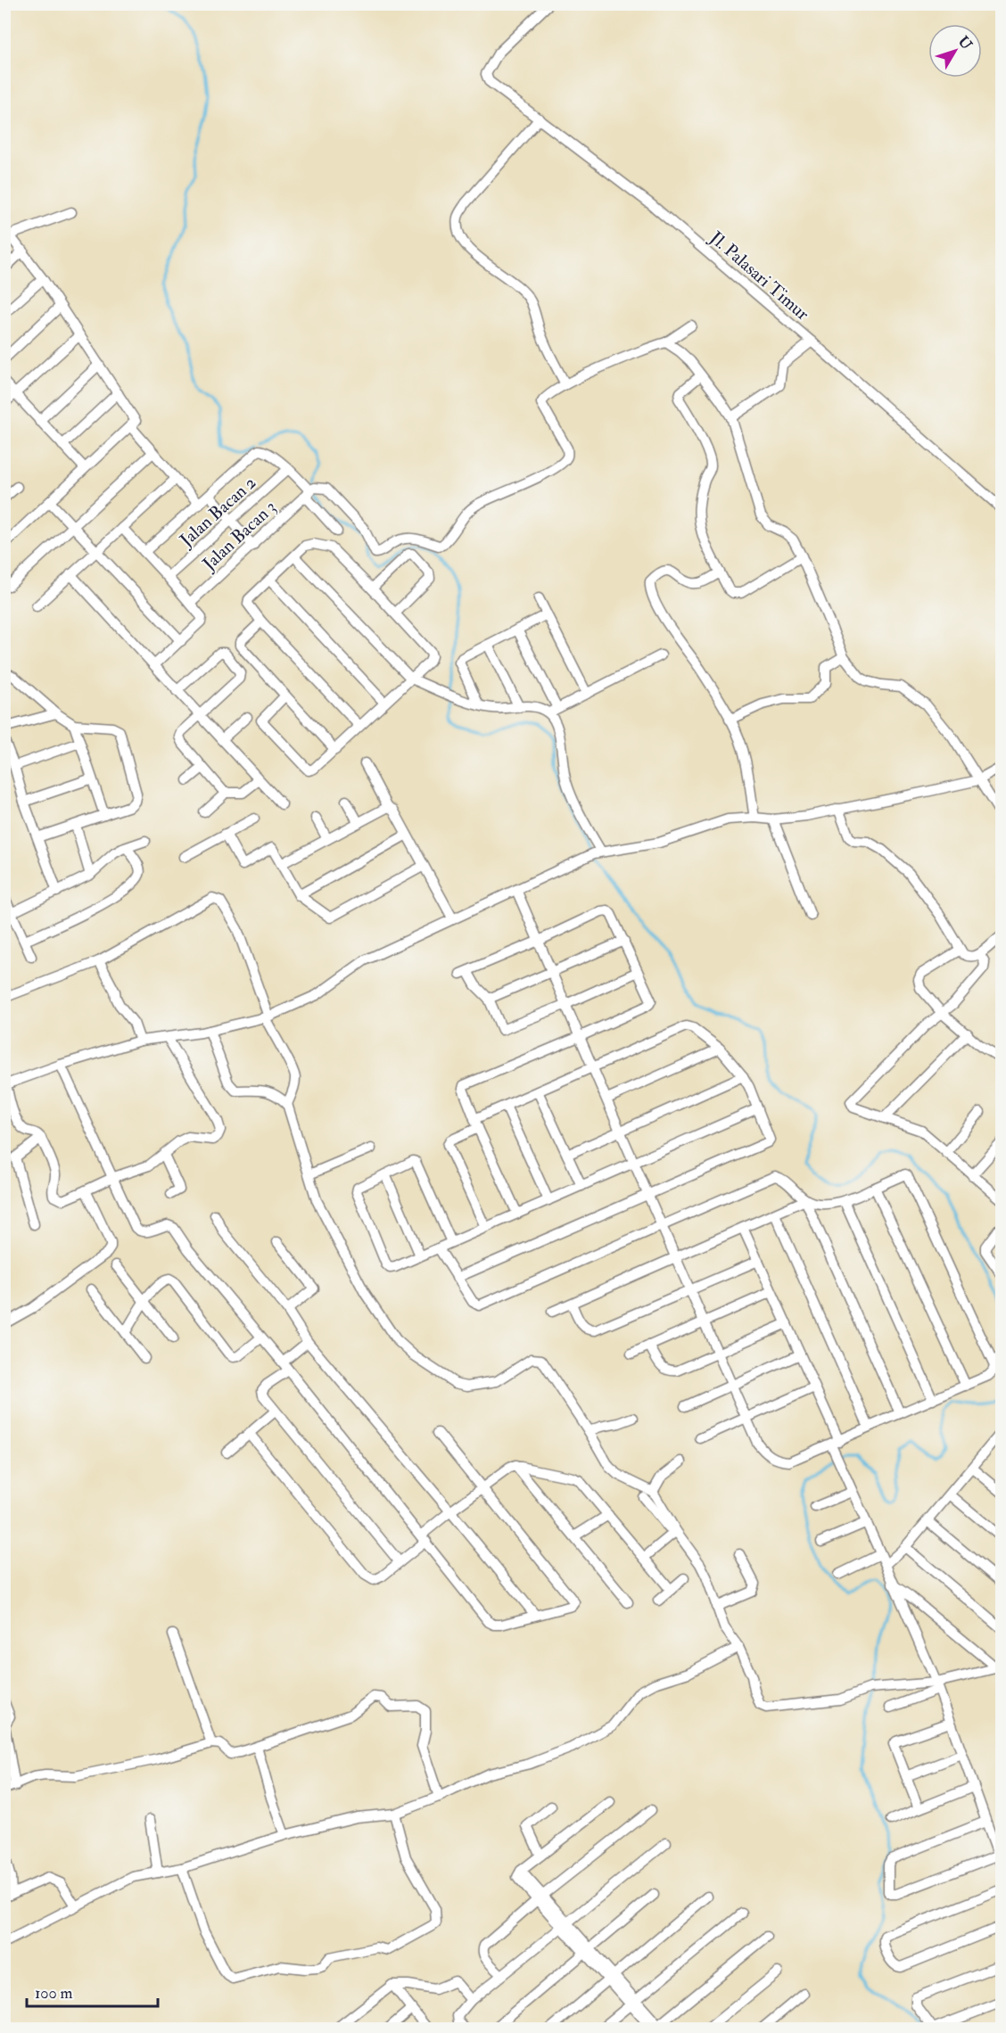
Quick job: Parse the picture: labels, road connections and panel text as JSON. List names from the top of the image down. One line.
{"streets":{"street":["Jl. Palasari Timur","Jalan Bacan 2","Jalan Bacan 3"]},"scale_bar":"100 m","north":"top right"}
